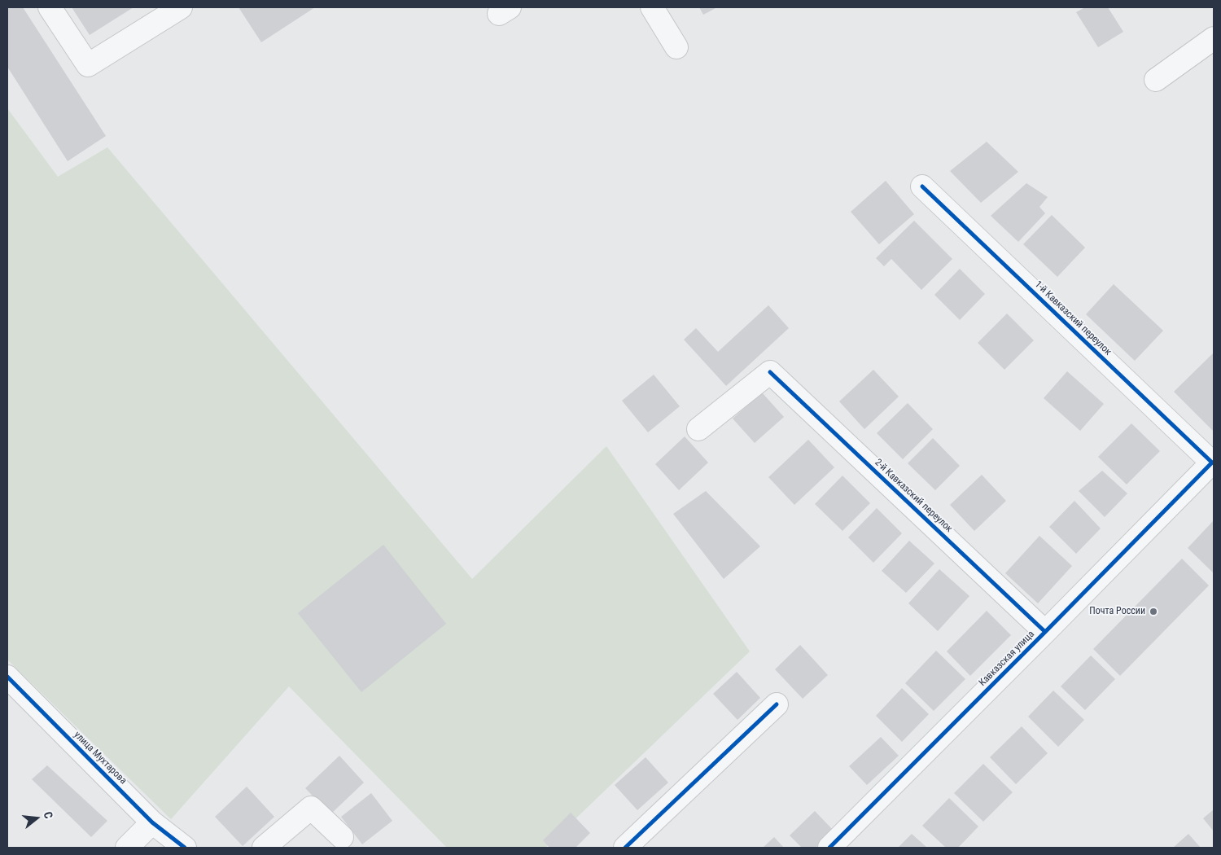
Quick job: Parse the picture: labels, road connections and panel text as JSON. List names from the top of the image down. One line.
{"streets":{"street":["1-й Кавказский переулок","2-й Кавказский переулок","Кавказская улица","улица Мухтарова"]},"crossings":[["1-й Кавказский переулок","Кавказская улица"],["2-й Кавказский переулок","Кавказская улица"]],"places":["Почта России"],"north":"right"}
